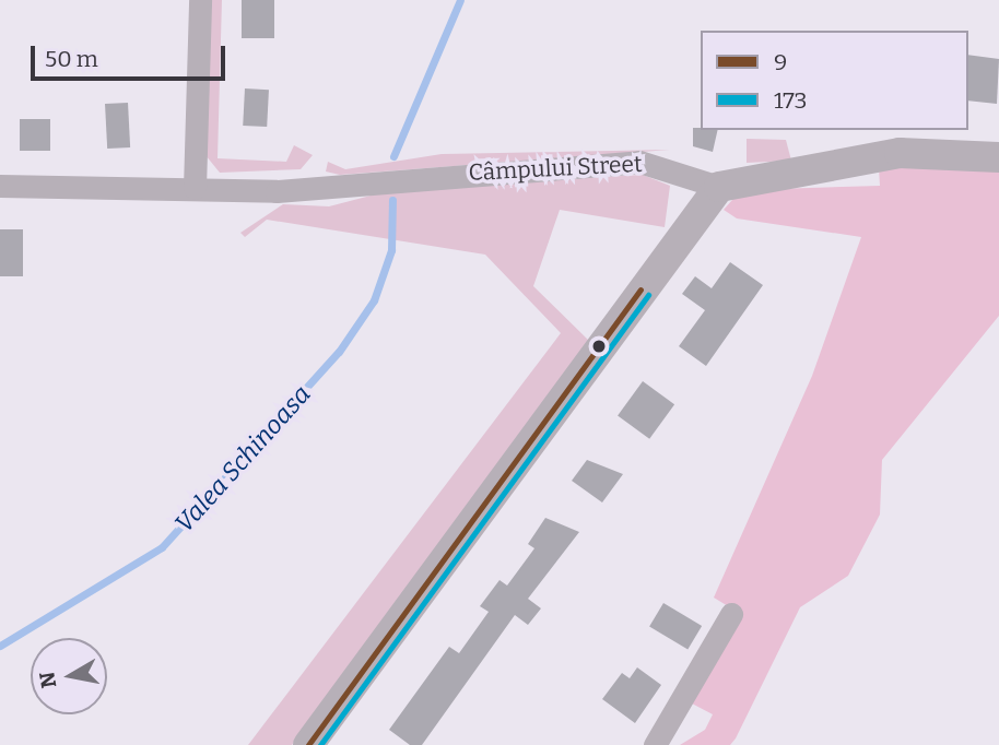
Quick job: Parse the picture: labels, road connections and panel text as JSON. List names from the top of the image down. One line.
{"streets":{"street":["Câmpului Street"]},"water":["Valea Schinoasa"],"lines":["transit line 9","transit line 173"],"legend":["9","173"],"scale_bar":"50 m","north":"left"}
